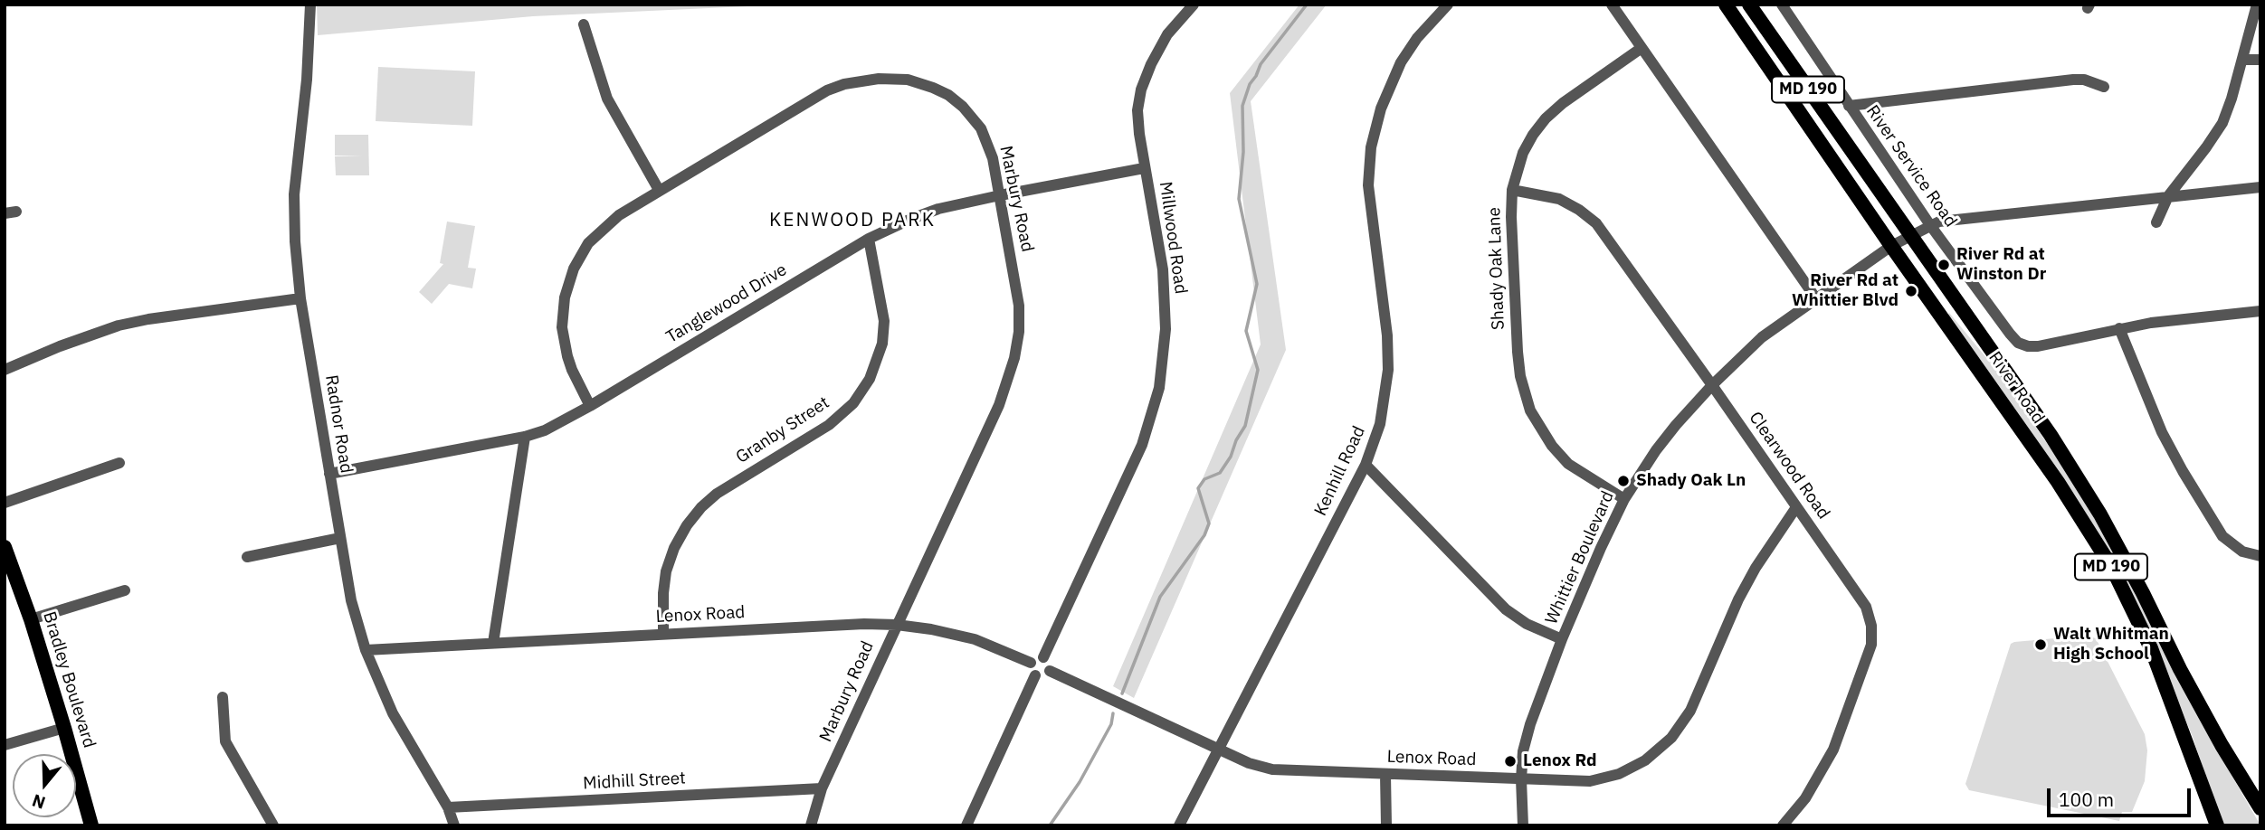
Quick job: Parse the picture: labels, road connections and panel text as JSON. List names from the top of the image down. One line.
{"streets":{"main road":["MD 190","River Road","Bradley Boulevard"],"street":["River Service Road","Marbury Road","Millwood Road","Shady Oak Lane","Tanglewood Drive","Radnor Road","Granby Street","Clearwood Road","Kenhill Road","Whittier Boulevard","Lenox Road","Midhill Street"]},"crossings":[["River Service Road","Whittier Boulevard"],["Marbury Road","Tanglewood Drive"],["Marbury Road","Lenox Road"],["Marbury Road","Midhill Street"],["Millwood Road","Tanglewood Drive"],["Millwood Road","Lenox Road"],["Shady Oak Lane","Clearwood Road"],["Shady Oak Lane","Whittier Boulevard"],["Tanglewood Drive","Radnor Road"],["Tanglewood Drive","Granby Street"],["River Road","Whittier Boulevard"],["Radnor Road","Lenox Road"],["Radnor Road","Midhill Street"],["Granby Street","Lenox Road"],["Clearwood Road","Whittier Boulevard"],["Clearwood Road","Lenox Road"],["Kenhill Road","Lenox Road"],["Whittier Boulevard","Lenox Road"]],"districts":["KENWOOD PARK"],"places":["River Rd at Winston Dr","River Rd at Whittier Blvd","Shady Oak Ln","Walt Whitman High School","Lenox Rd"],"scale_bar":"100 m","north":"bottom"}
